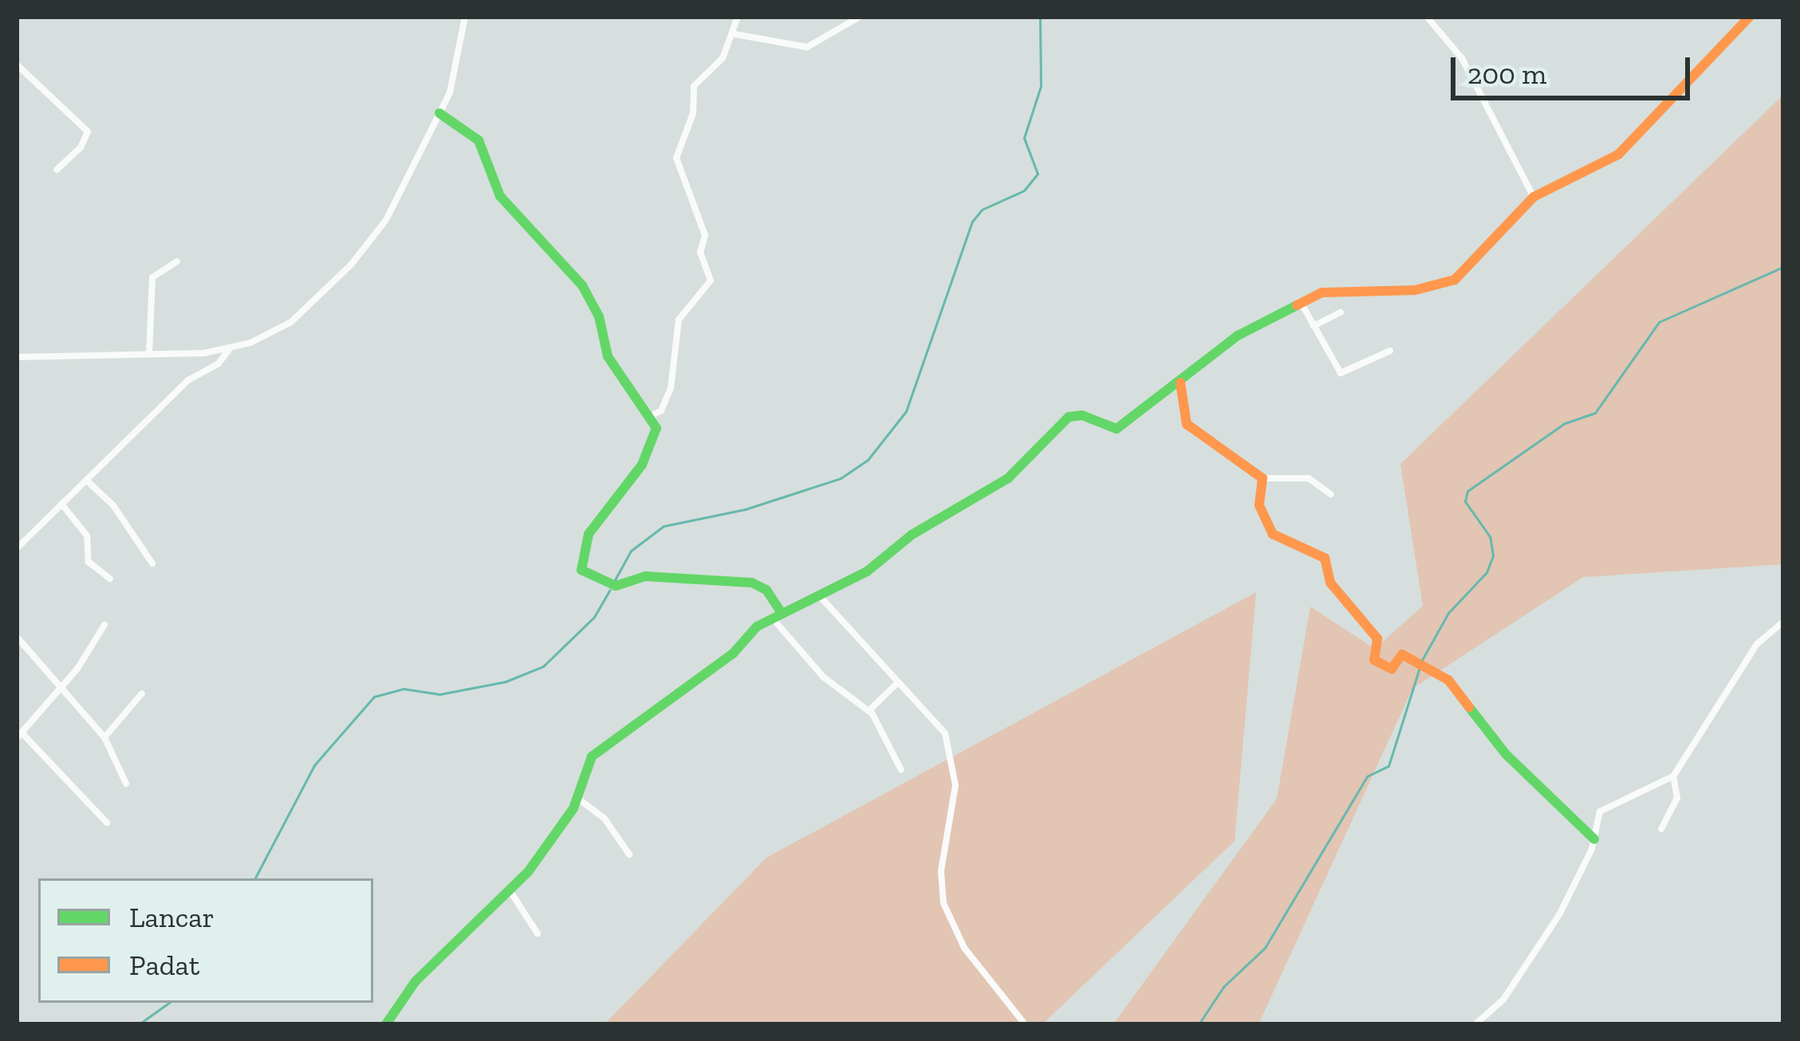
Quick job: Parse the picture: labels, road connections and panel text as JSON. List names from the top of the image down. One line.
{"legend":["Lancar","Padat"],"scale_bar":"200 m"}
